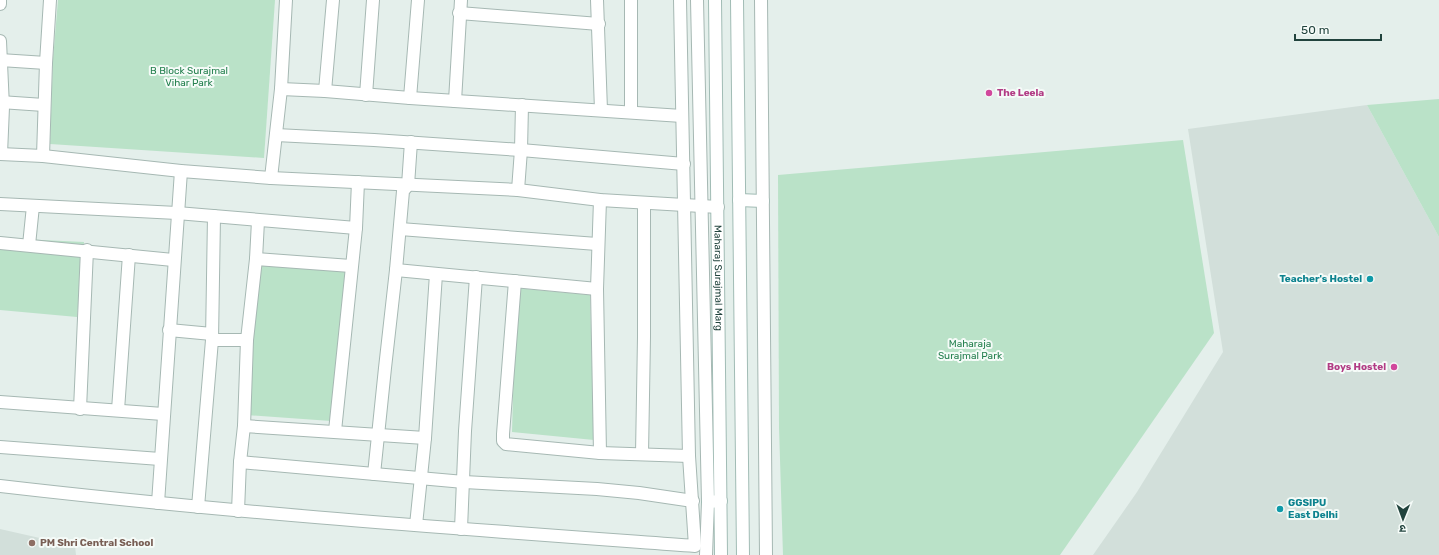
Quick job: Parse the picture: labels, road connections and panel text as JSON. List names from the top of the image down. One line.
{"streets":{"street":["Maharaj Surajmal Marg"]},"parks":["B Block Surajmal Vihar Park","Maharaja Surajmal Park"],"places":["The Leela","Teacher's Hostel","Boys Hostel","GGSIPU East Delhi","PM Shri Central School"],"scale_bar":"50 m","north":"bottom"}
